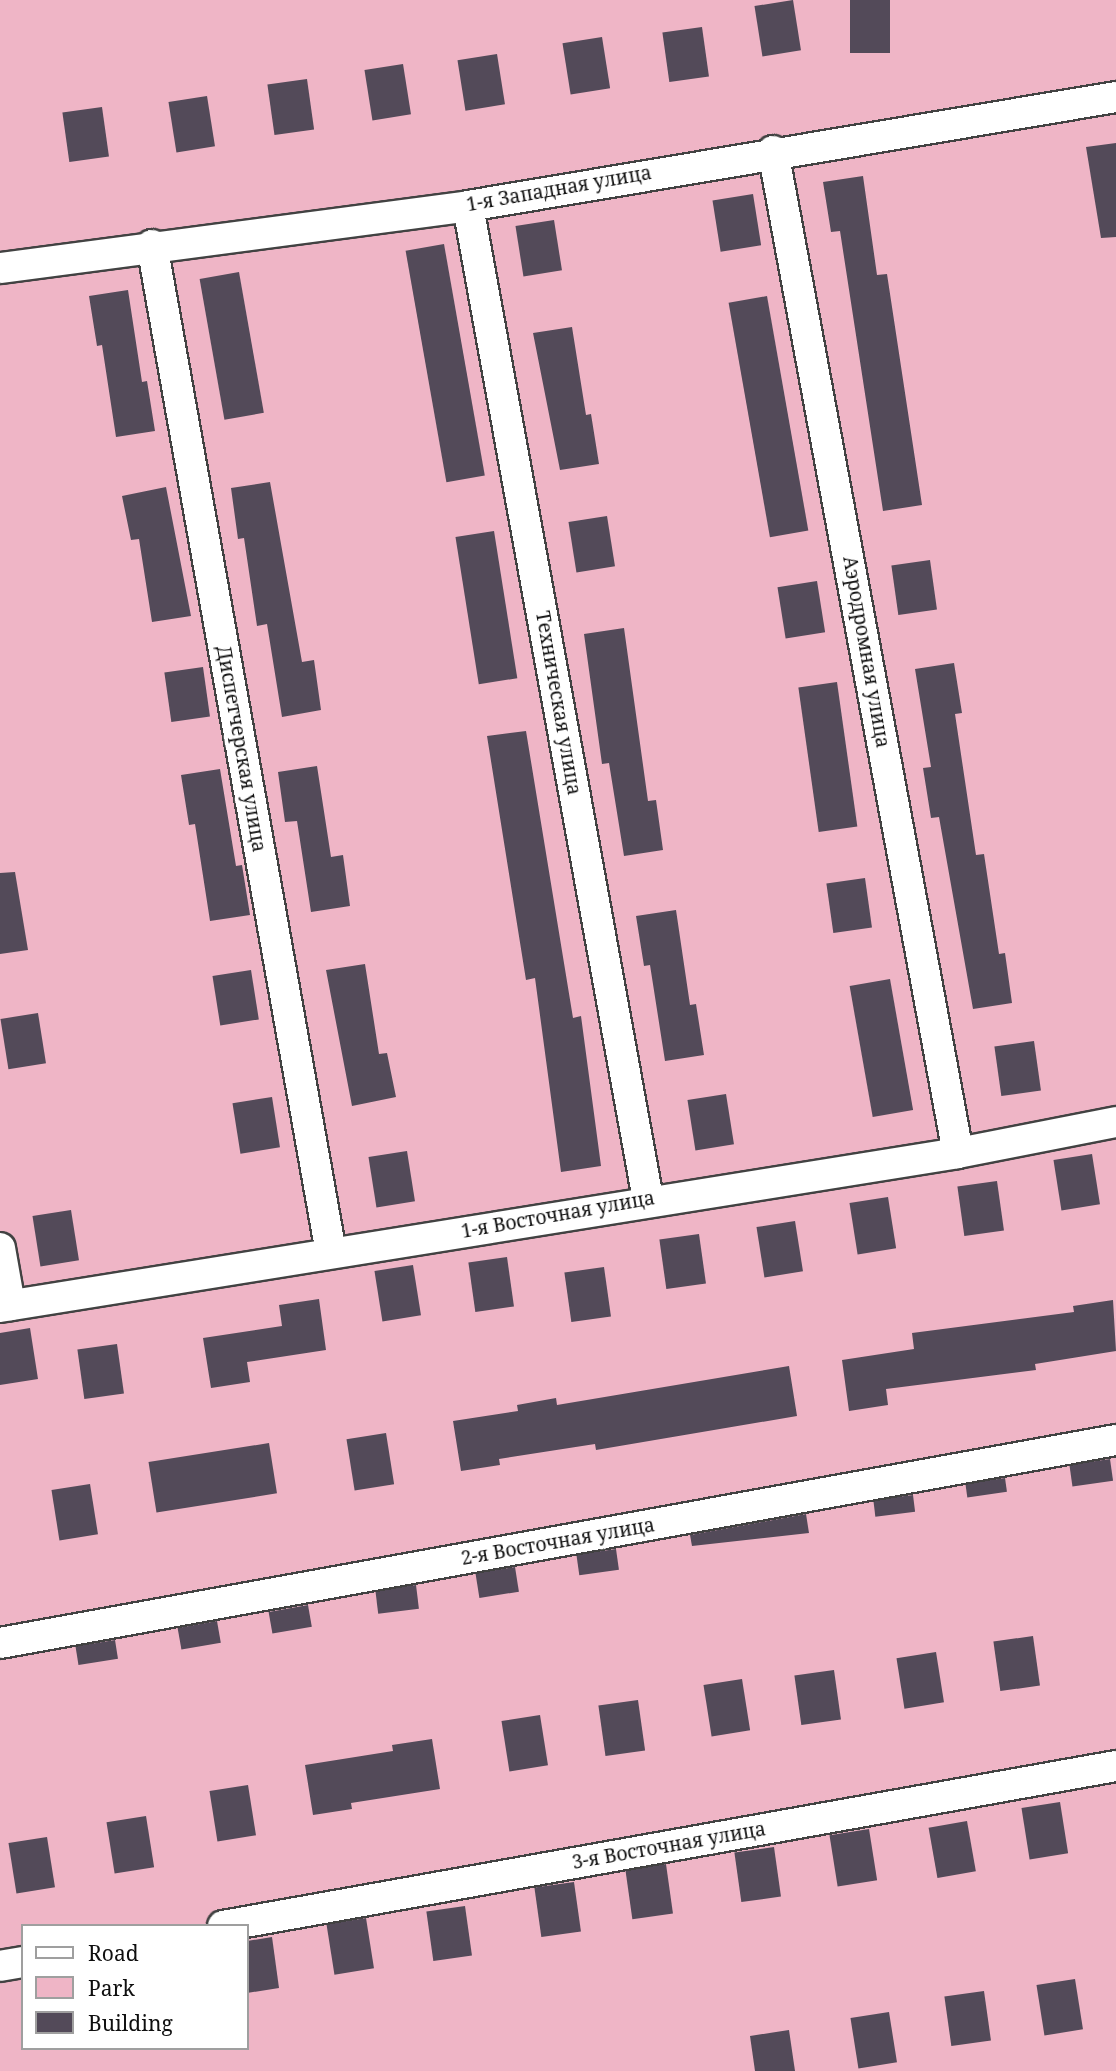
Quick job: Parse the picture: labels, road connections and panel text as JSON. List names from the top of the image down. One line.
{"streets":{"street":["1-я Западная улица","Аэродромная улица","Техническая улица","Диспетчерская улица","1-я Восточная улица","2-я Восточная улица","3-я Восточная улица"]},"crossings":[["1-я Западная улица","Аэродромная улица"],["1-я Западная улица","Техническая улица"],["1-я Западная улица","Диспетчерская улица"],["Аэродромная улица","1-я Восточная улица"],["Техническая улица","1-я Восточная улица"],["Диспетчерская улица","1-я Восточная улица"]],"legend":["Road","Park","Building"]}
